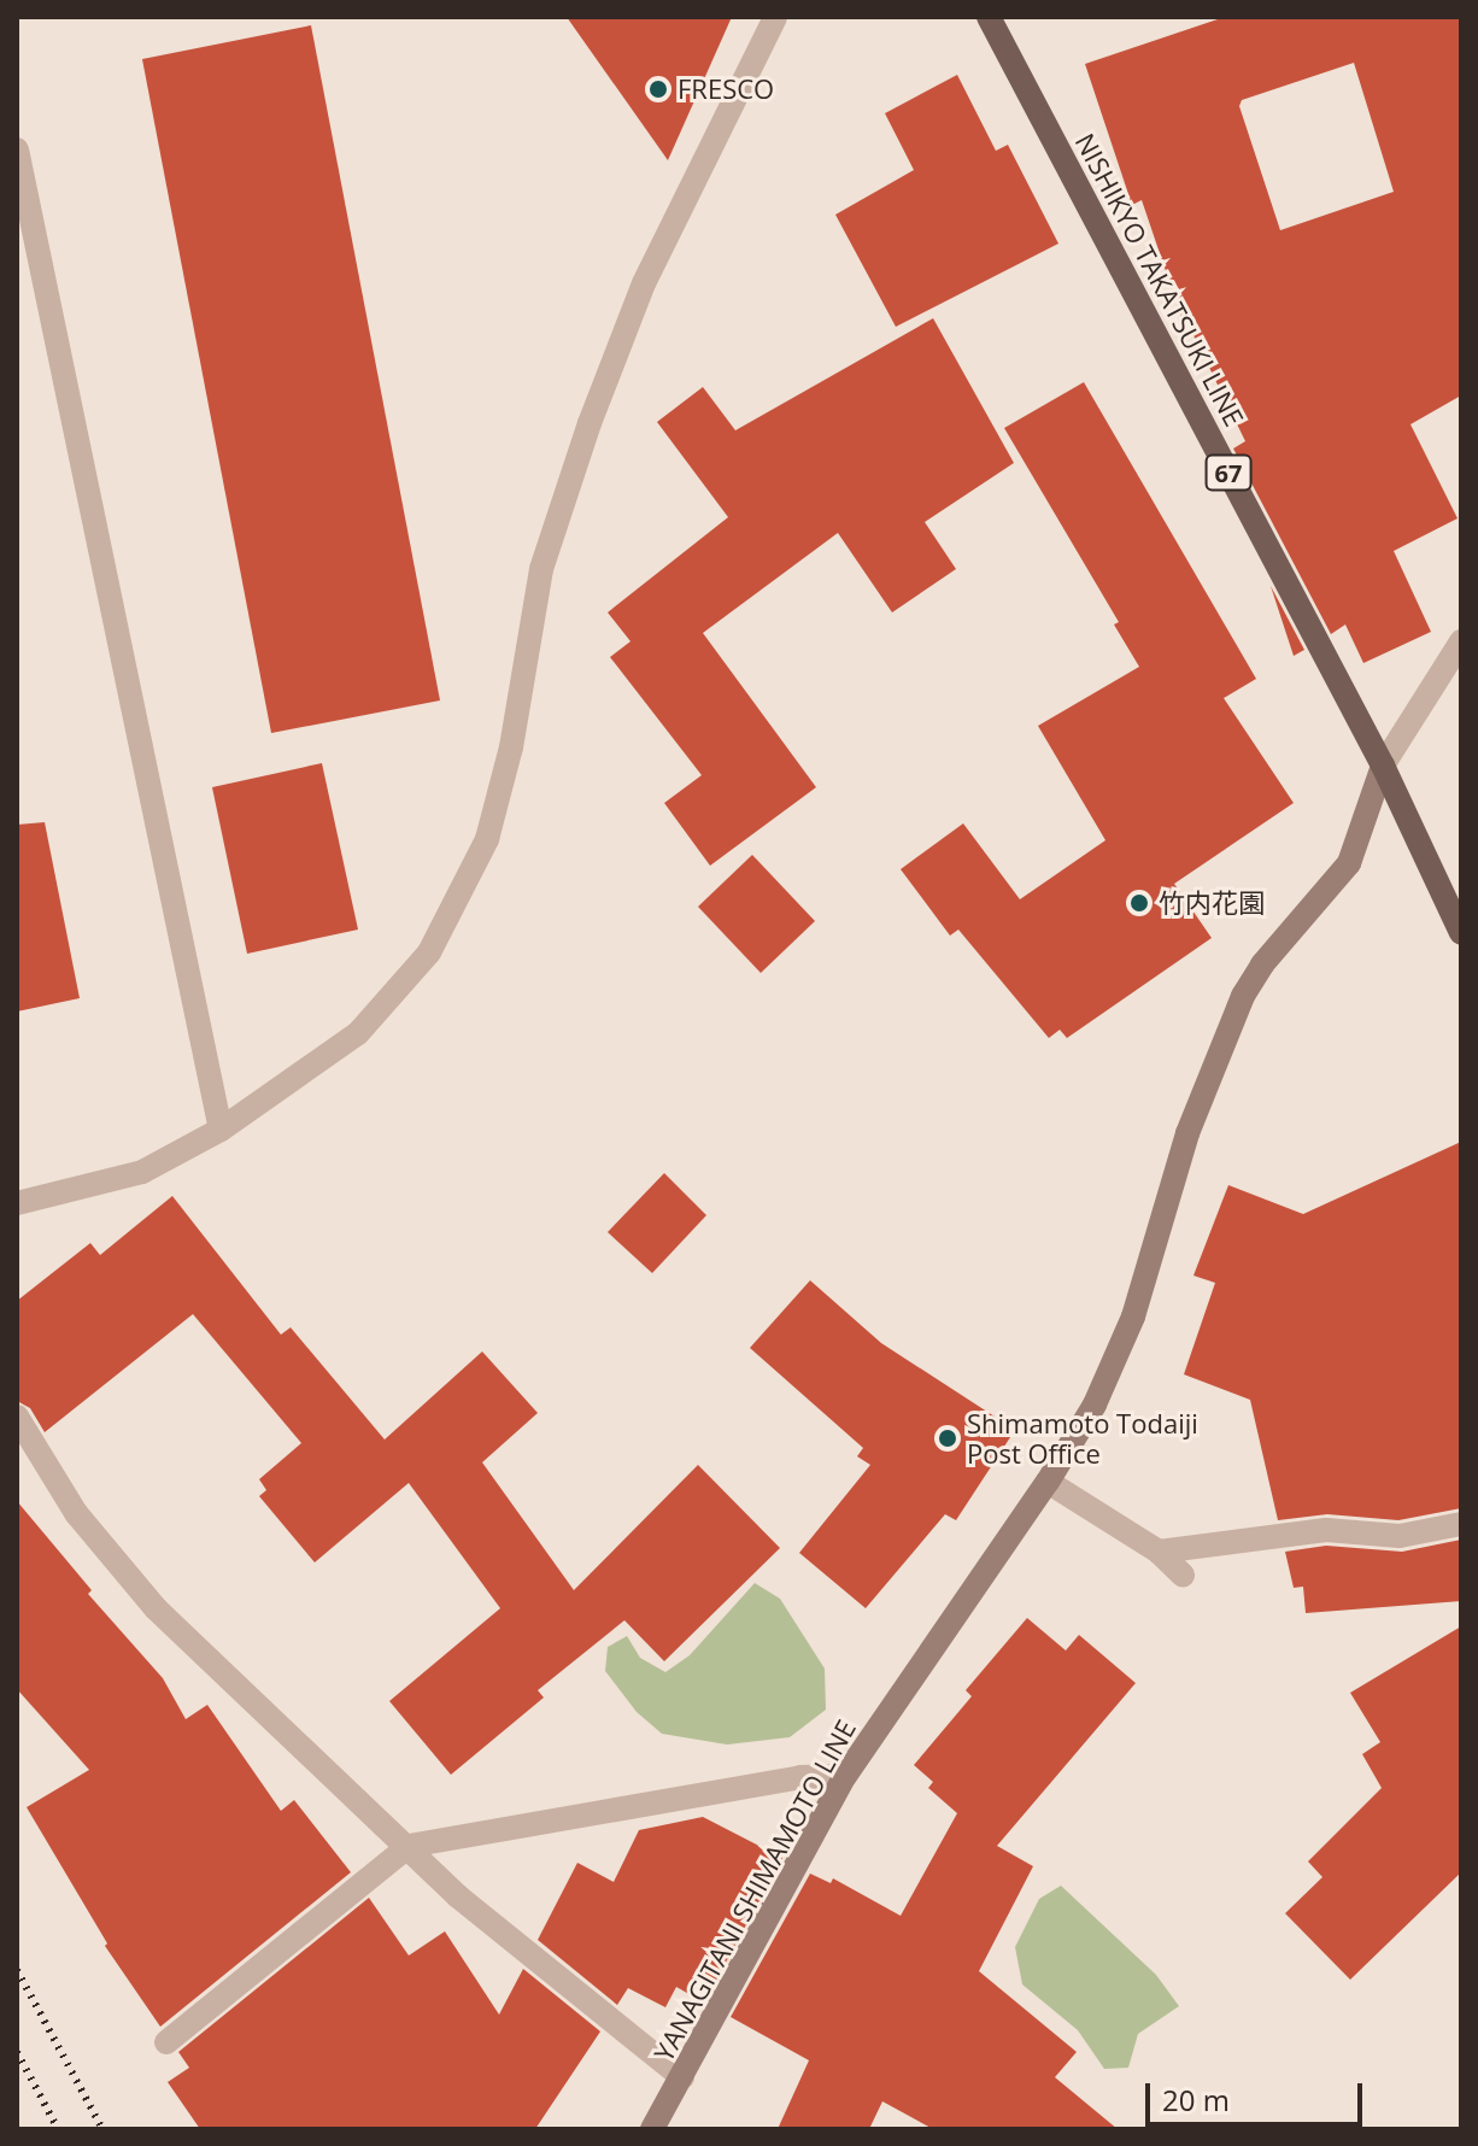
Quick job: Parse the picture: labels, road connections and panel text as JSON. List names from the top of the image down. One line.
{"streets":{"main road":["NISHIKYO TAKATSUKI LINE","67","YANAGITANI SHIMAMOTO LINE"]},"crossings":[["NISHIKYO TAKATSUKI LINE","YANAGITANI SHIMAMOTO LINE"]],"places":["FRESCO","竹内花園","Shimamoto Todaiji Post Office"],"scale_bar":"20 m"}
